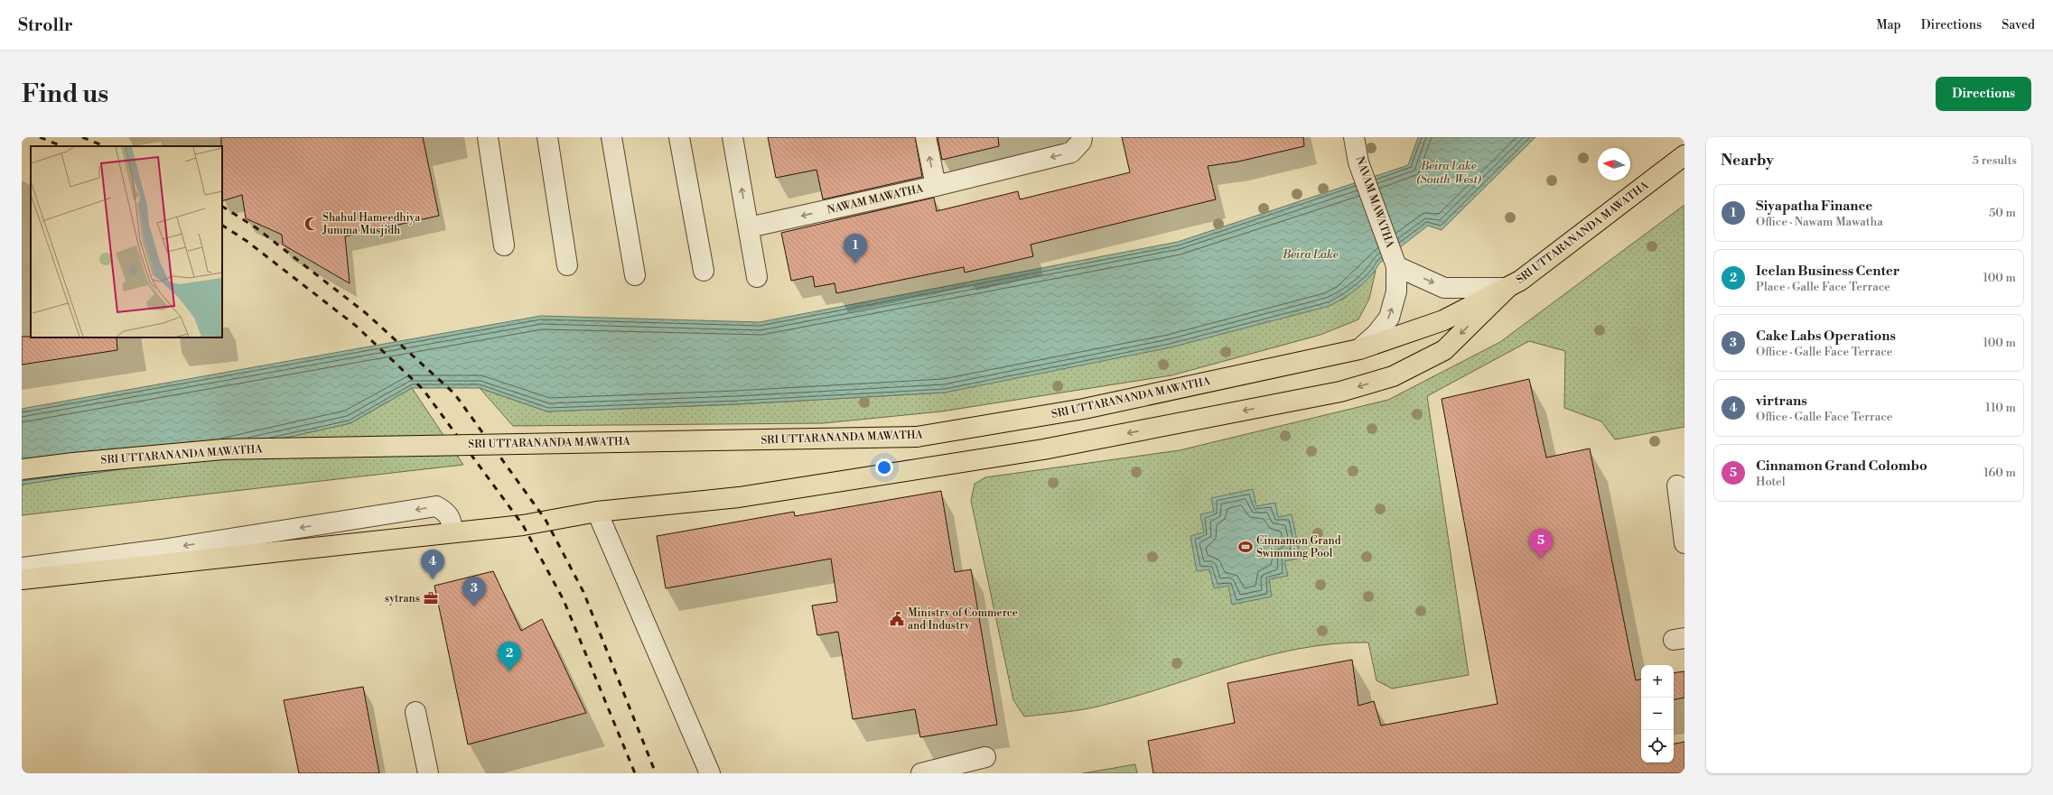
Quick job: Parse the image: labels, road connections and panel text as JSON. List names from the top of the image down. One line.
{"streets":{"main road":["SRI UTTARANANDA MAWATHA"],"street":["NAWAM MAWATHA","NAVAM MAWATHA"]},"crossings":[["NAVAM MAWATHA","SRI UTTARANANDA MAWATHA"]],"one_way":["NAWAM MAWATHA","NAVAM MAWATHA"],"water":["Beira Lake (South-West)","Beira Lake"],"places":{"mosque":["Shahul Hameedhiya Jumma Musjidh"],"sports":["Cinnamon Grand Swimming Pool"],"office":["sytrans"],"public building":["Ministry of Commerce and Industry"]},"north":"left","page":{"header":"Strollr","nav":["Map","Directions","Saved"],"buttons":"Directions","title":"Find us","heading":["Nearby","5 results"],"list":[{"mark":"1","name":"Siyapatha Finance","note":"Office · Nawam Mawatha","value":"50 m"},{"mark":"2","name":"Icelan Business Center","note":"Place · Galle Face Terrace","value":"100 m"},{"mark":"3","name":"Cake Labs Operations","note":"Office · Galle Face Terrace","value":"100 m"},{"mark":"4","name":"virtrans","note":"Office · Galle Face Terrace","value":"110 m"},{"mark":"5","name":"Cinnamon Grand Colombo","note":"Hotel","value":"160 m"}],"pins":["1","5","4","3","2"],"map_buttons":["+","−"]}}
